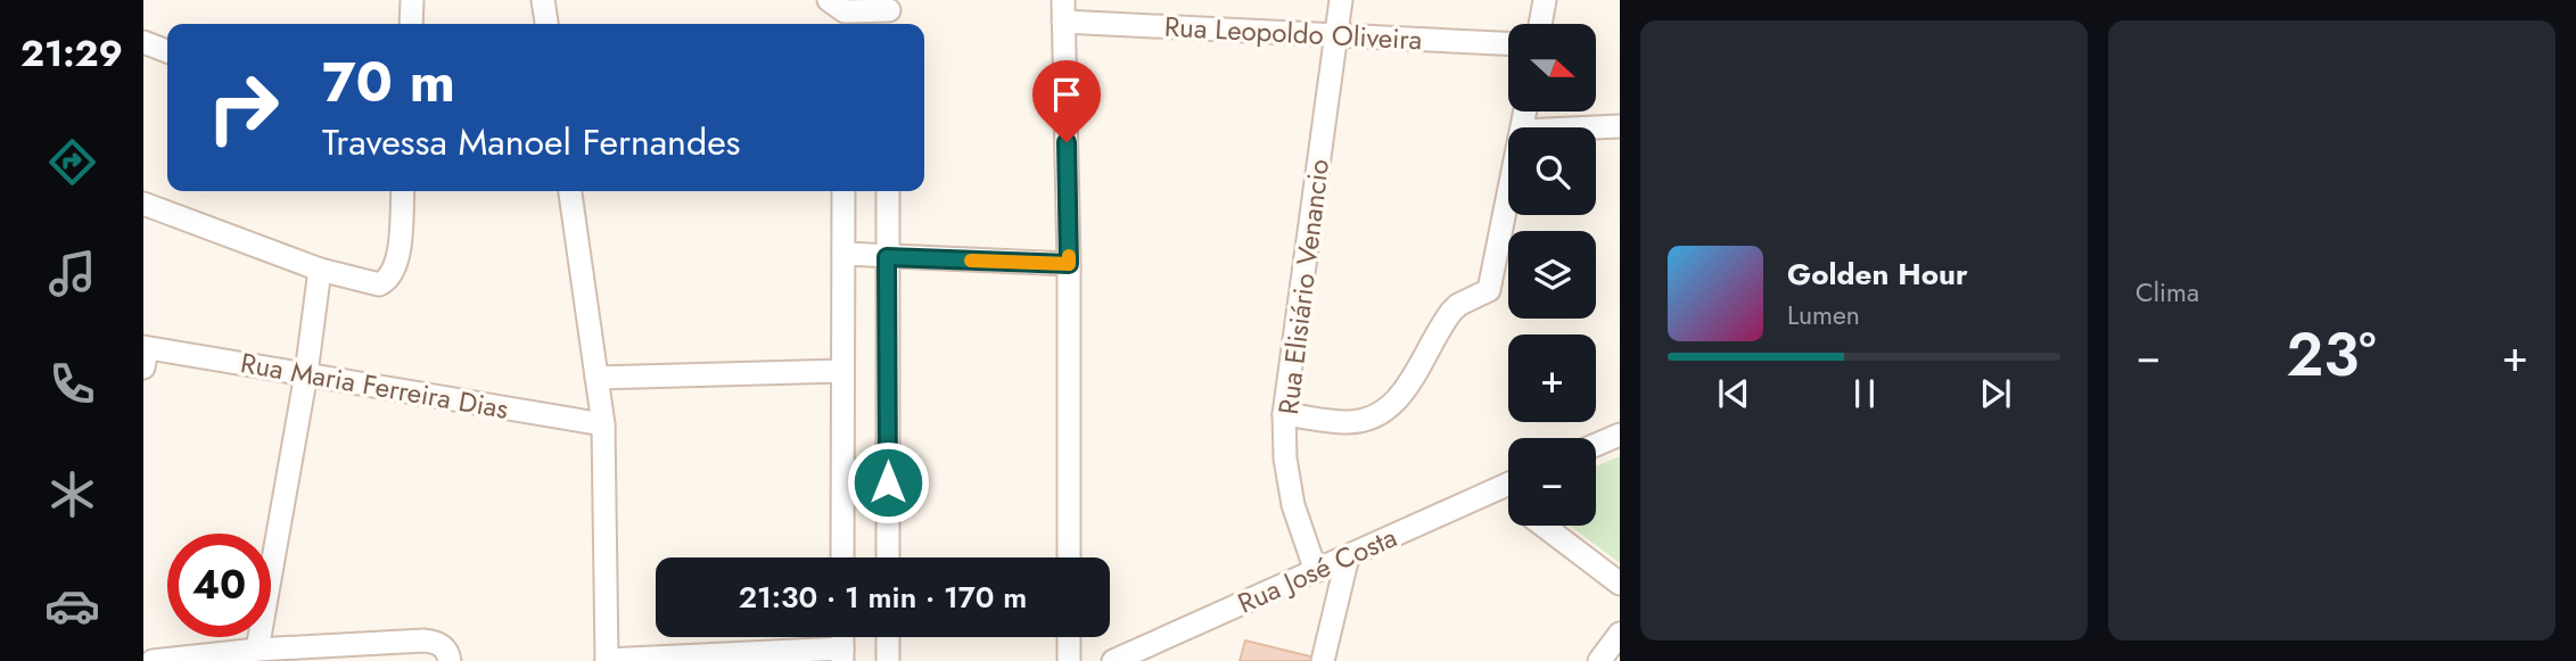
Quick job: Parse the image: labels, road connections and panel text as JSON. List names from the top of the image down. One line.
{"streets":{"street":["Rua Leopoldo Oliveira","Rua Elisiário Venancio","Rua Maria Ferreira Dias","Rua José Costa"]},"crossings":[["Rua Leopoldo Oliveira","Rua Elisiário Venancio"],["Rua Elisiário Venancio","Rua José Costa"]],"north":"right","page":{"tabs":"21:29","tile":"Clima","map_buttons":["+","−"],"turn":["70 m","Travessa Manoel Fernandes"],"song":["Golden Hour","Lumen"],"heat":["−","23°","+"],"limit":"40","trip":"21:30 · 1 min · 170 m"}}
